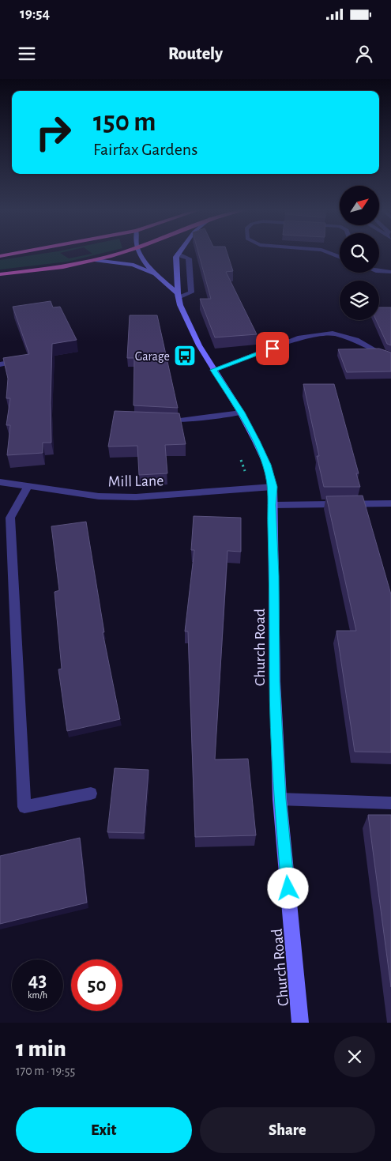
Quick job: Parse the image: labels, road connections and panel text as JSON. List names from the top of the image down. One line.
{"streets":{"main road":["Church Road"],"street":["Mill Lane"]},"crossings":[["Mill Lane","Church Road"]],"places":{"bus stop":["Garage"]},"north":"top right","page":{"status":"19:54","header":"Routely","turn":["150 m","Fairfax Gardens"],"speed":"43 km/h","limit":"50","heading":["1 min","170 m · 19:55"],"buttons":["Exit","Share"]}}
